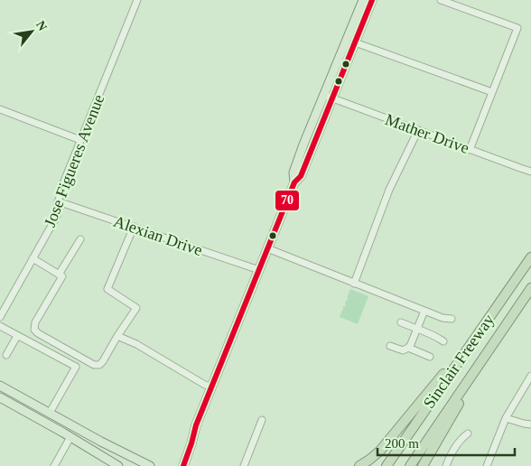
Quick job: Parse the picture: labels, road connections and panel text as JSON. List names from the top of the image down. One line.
{"streets":{"highway":["Sinclair Freeway"],"street":["Mather Drive","Jose Figueres Avenue","Alexian Drive"]},"crossings":[["Jose Figueres Avenue","Alexian Drive"]],"lines":["transit line 70"],"scale_bar":"200 m","north":"top right"}
